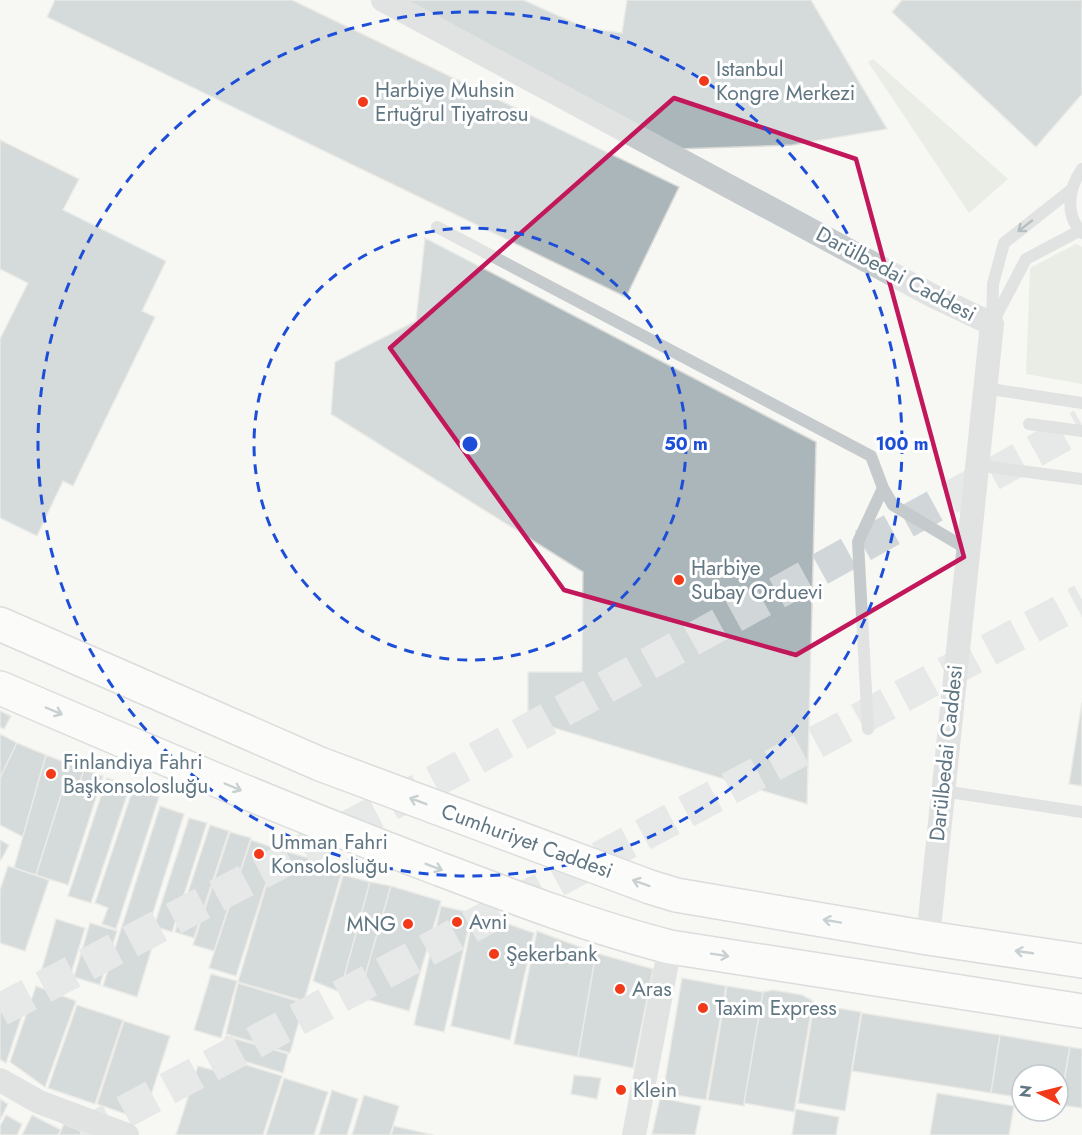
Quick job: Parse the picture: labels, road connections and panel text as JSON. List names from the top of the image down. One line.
{"streets":{"main road":["Cumhuriyet Caddesi"],"street":["Darülbedai Caddesi"]},"crossings":[["Darülbedai Caddesi","Cumhuriyet Caddesi"]],"places":["Istanbul Kongre Merkezi","Harbiye Muhsin Ertuğrul Tiyatrosu","Harbiye Subay Orduevi","Finlandiya Fahri Başkonsolosluğu","Umman Fahri Konsolosluğu","Avni","MNG","Şekerbank","Aras","Taxim Express","Klein"],"north":"left","rings":["50 m","100 m"]}
